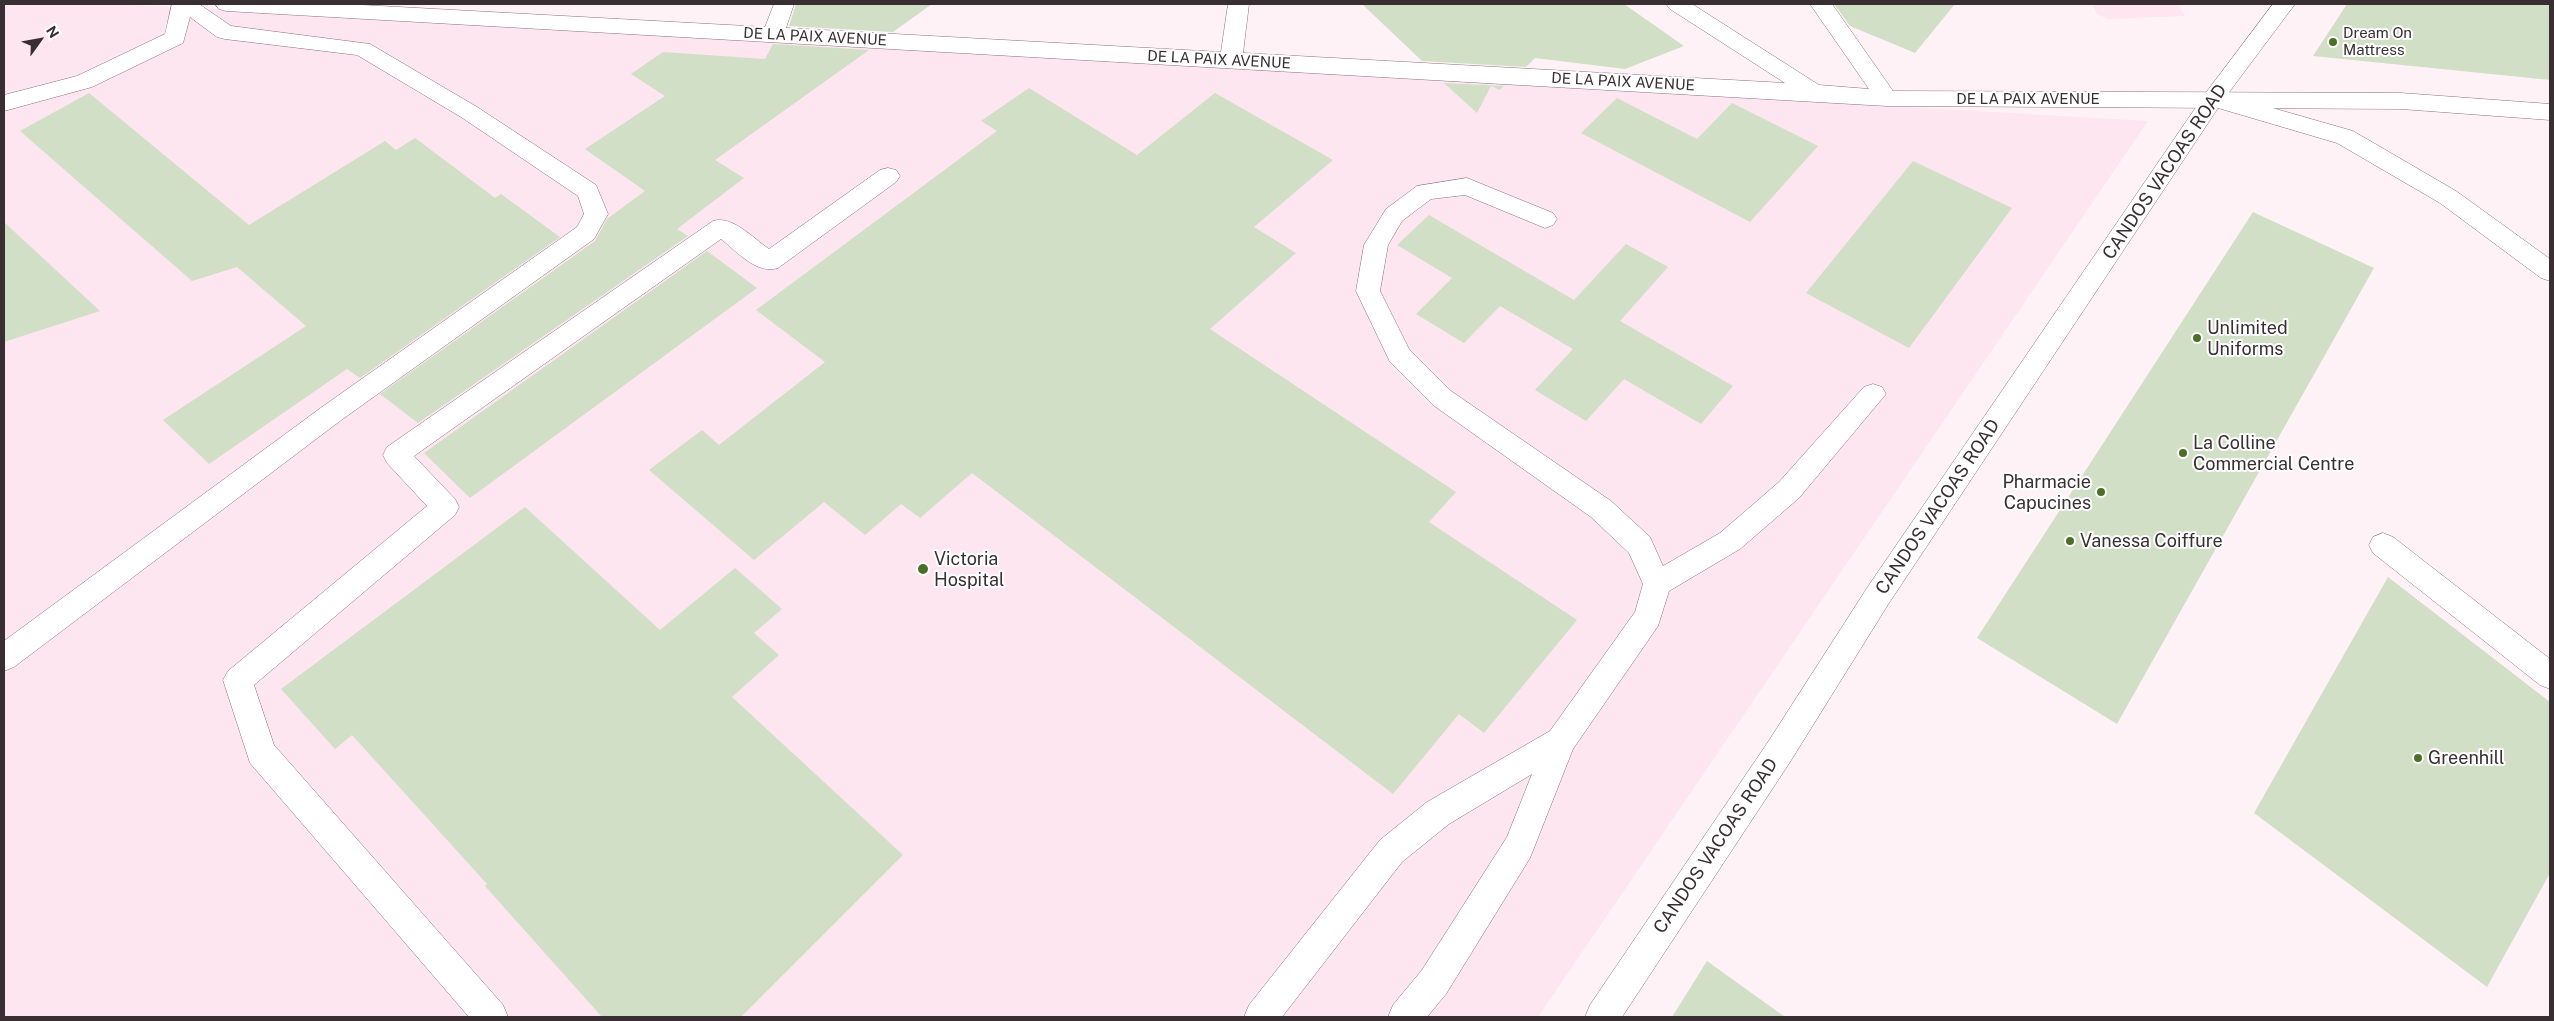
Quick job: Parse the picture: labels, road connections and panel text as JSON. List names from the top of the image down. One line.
{"streets":{"street":["DE LA PAIX AVENUE","CANDOS VACOAS ROAD"]},"crossings":[["DE LA PAIX AVENUE","CANDOS VACOAS ROAD"]],"places":["Dream On Mattress","Unlimited Uniforms","La Colline Commercial Centre","Pharmacie Capucines","Vanessa Coiffure","Victoria Hospital","Greenhill"],"north":"top right"}
